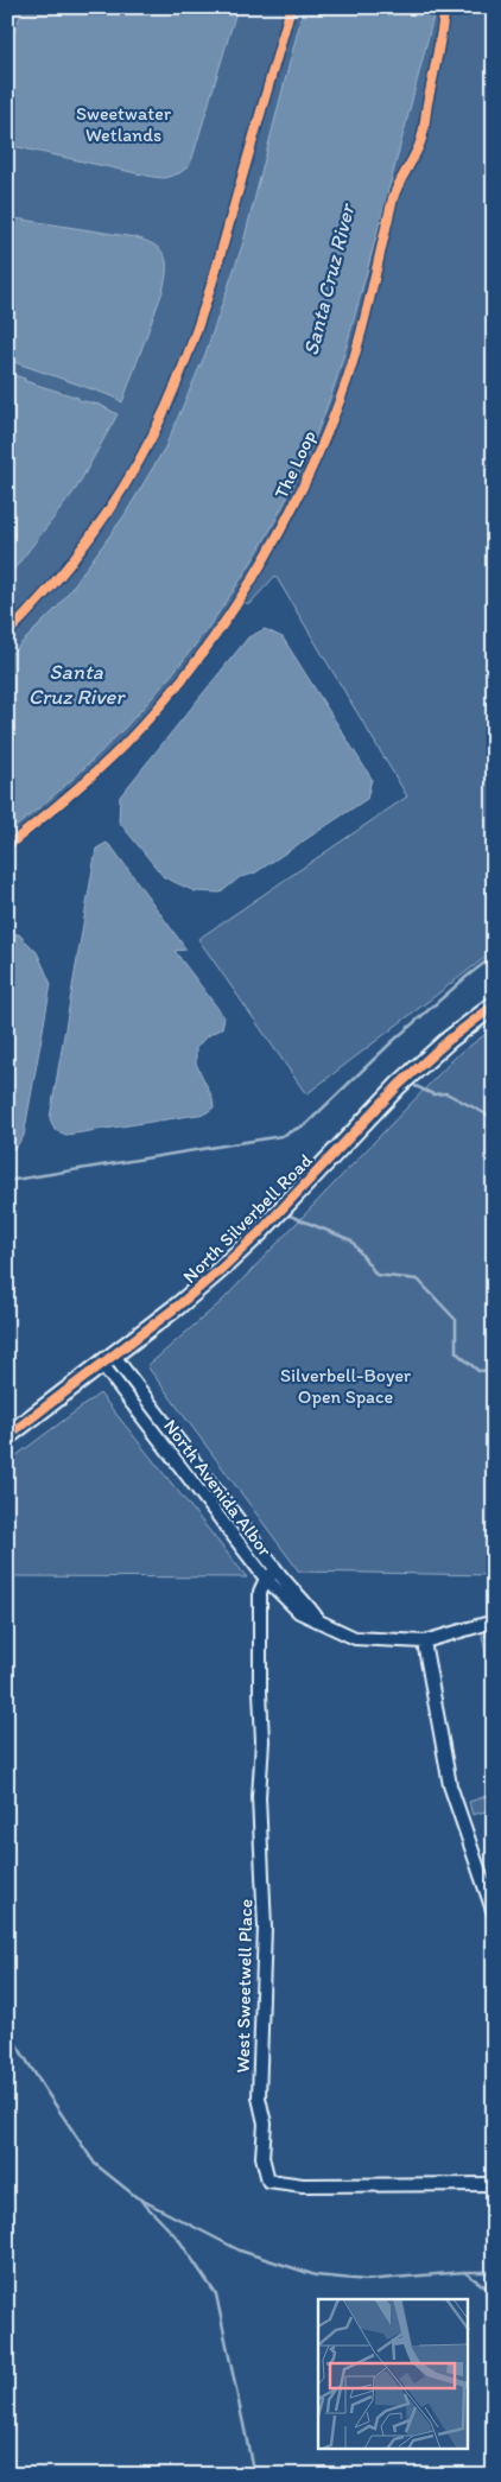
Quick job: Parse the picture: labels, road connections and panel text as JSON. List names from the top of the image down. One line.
{"streets":{"main road":["North Silverbell Road"],"street":["North Avenida Albor","West Sweetwell Place"],"cycle path":["The Loop"]},"crossings":[["North Silverbell Road","North Avenida Albor"],["North Avenida Albor","West Sweetwell Place"]],"water":["Santa Cruz River"],"parks":["Sweetwater Wetlands","Silverbell-Boyer Open Space"]}
